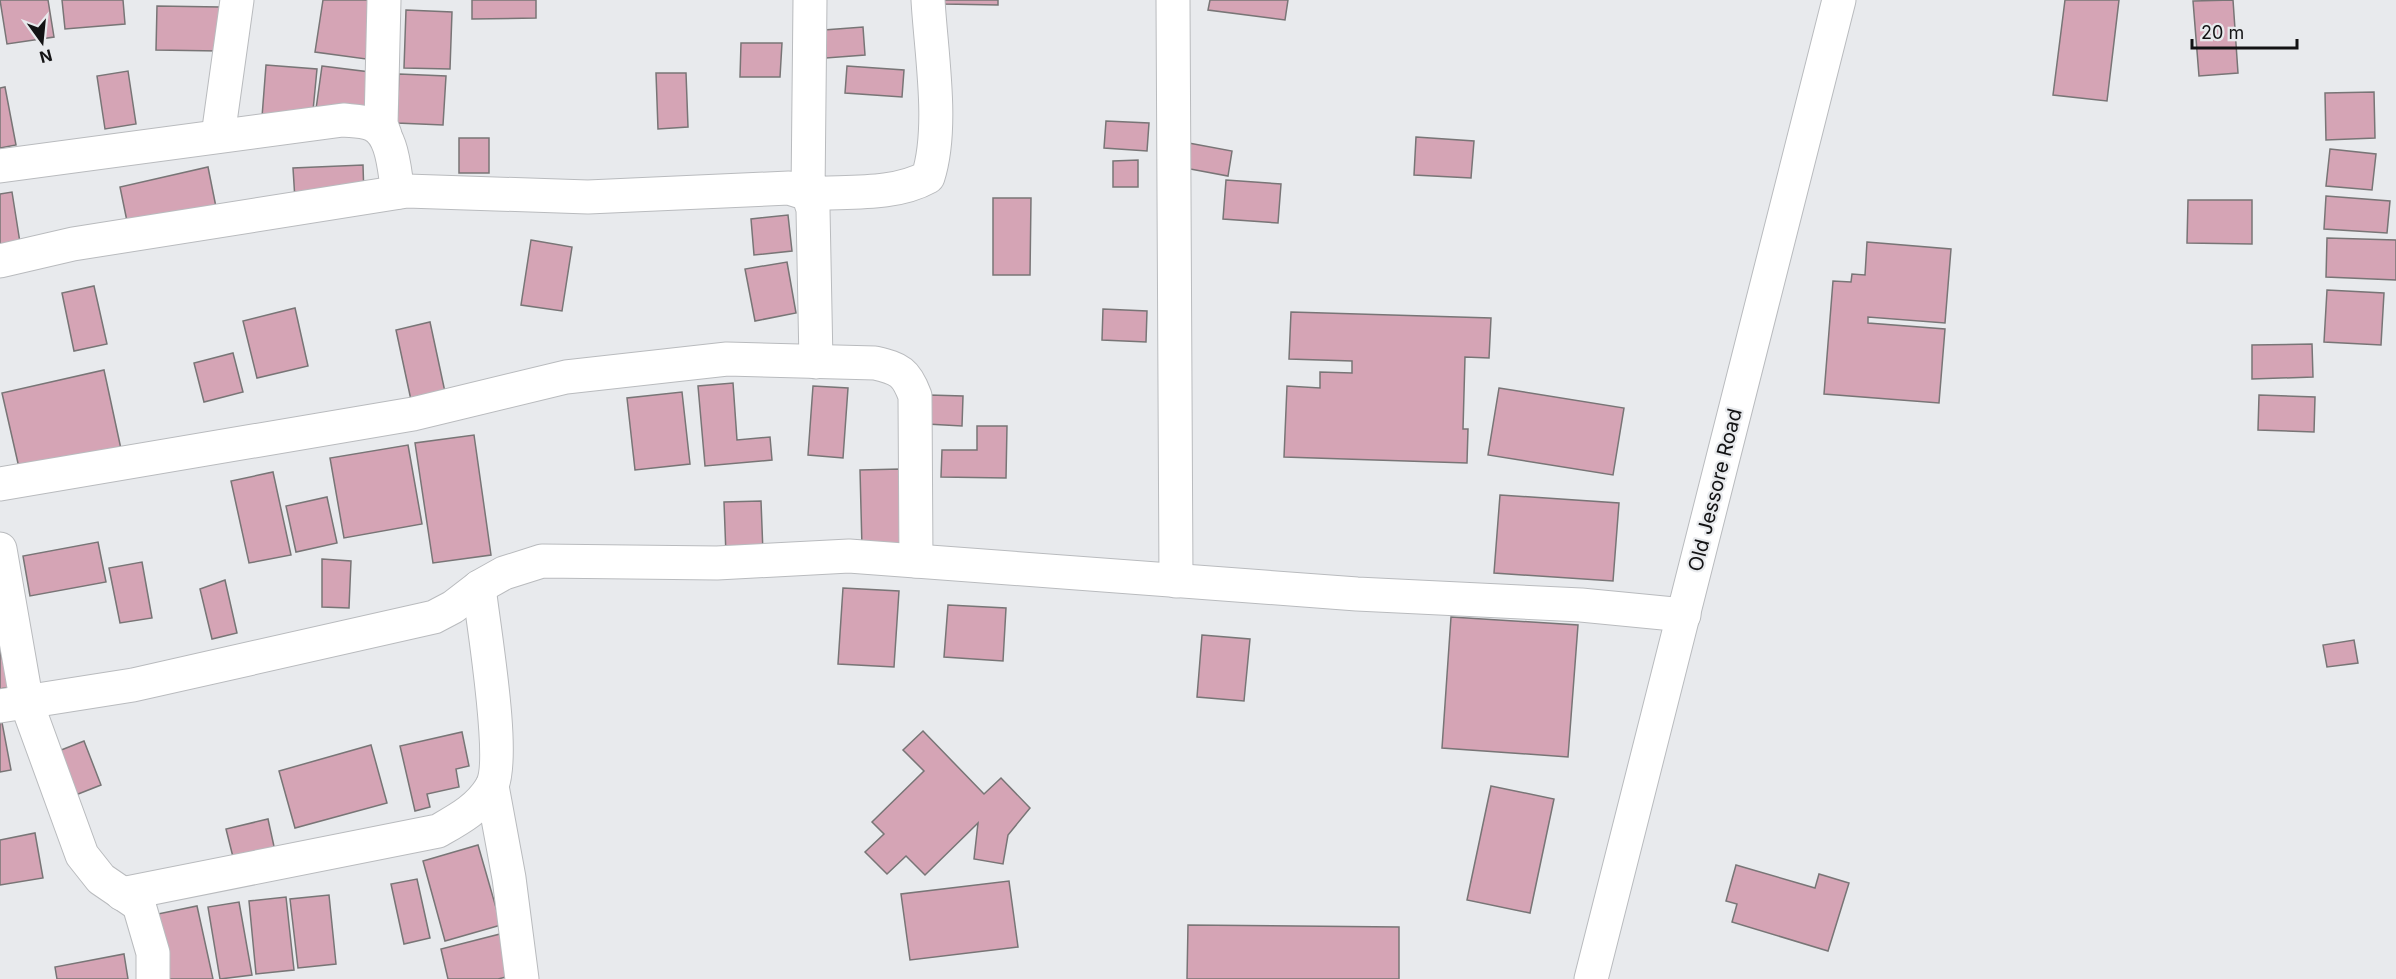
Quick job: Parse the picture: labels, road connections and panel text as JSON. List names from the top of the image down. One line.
{"streets":{"street":["Old Jessore Road"]},"scale_bar":"20 m","north":"bottom"}
